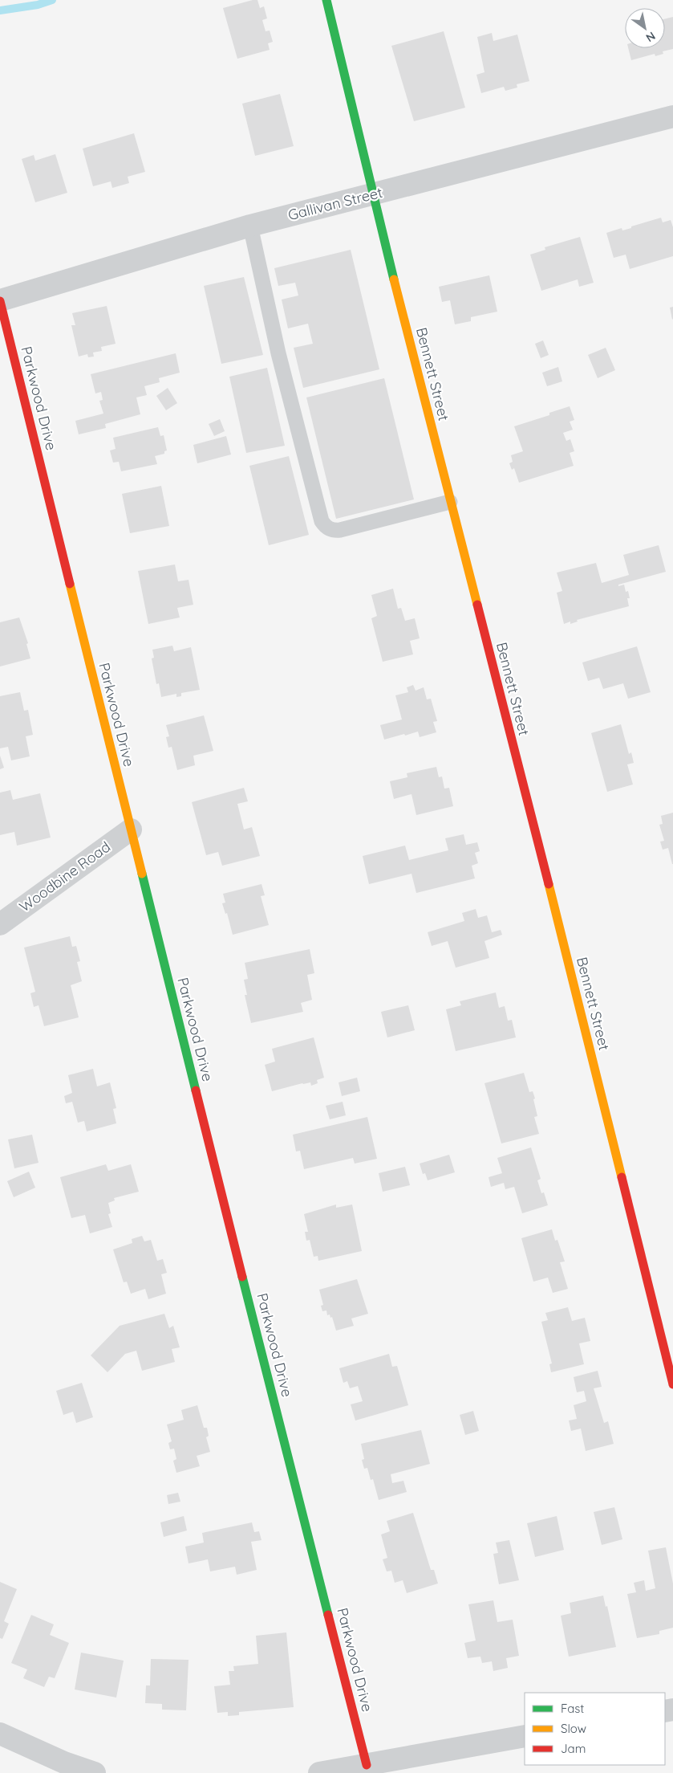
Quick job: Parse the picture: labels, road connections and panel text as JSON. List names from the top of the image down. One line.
{"streets":{"street":["Gallivan Street","Bennett Street","Parkwood Drive","Woodbine Road"]},"crossings":[["Gallivan Street","Bennett Street"],["Gallivan Street","Parkwood Drive"],["Parkwood Drive","Woodbine Road"]],"legend":["Fast","Slow","Jam"],"north":"bottom right"}
